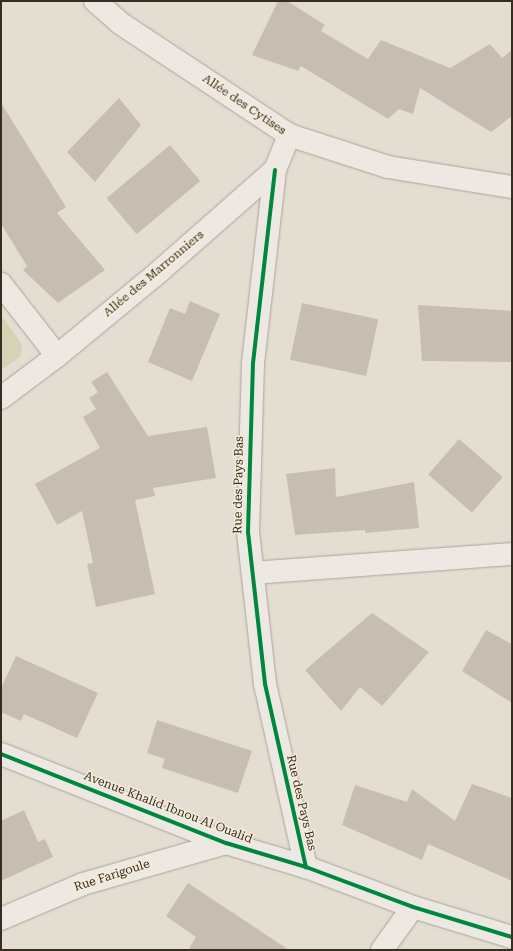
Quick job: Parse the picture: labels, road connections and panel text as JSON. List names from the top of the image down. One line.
{"streets":{"street":["Allée des Cytises","Allée des Marronniers","Rue des Pays Bas","Avenue Khalid Ibnou Al Oualid","Rue Farigoule"]},"crossings":[["Allée des Cytises","Allée des Marronniers"],["Allée des Marronniers","Rue des Pays Bas"],["Rue des Pays Bas","Avenue Khalid Ibnou Al Oualid"],["Avenue Khalid Ibnou Al Oualid","Rue Farigoule"]]}
